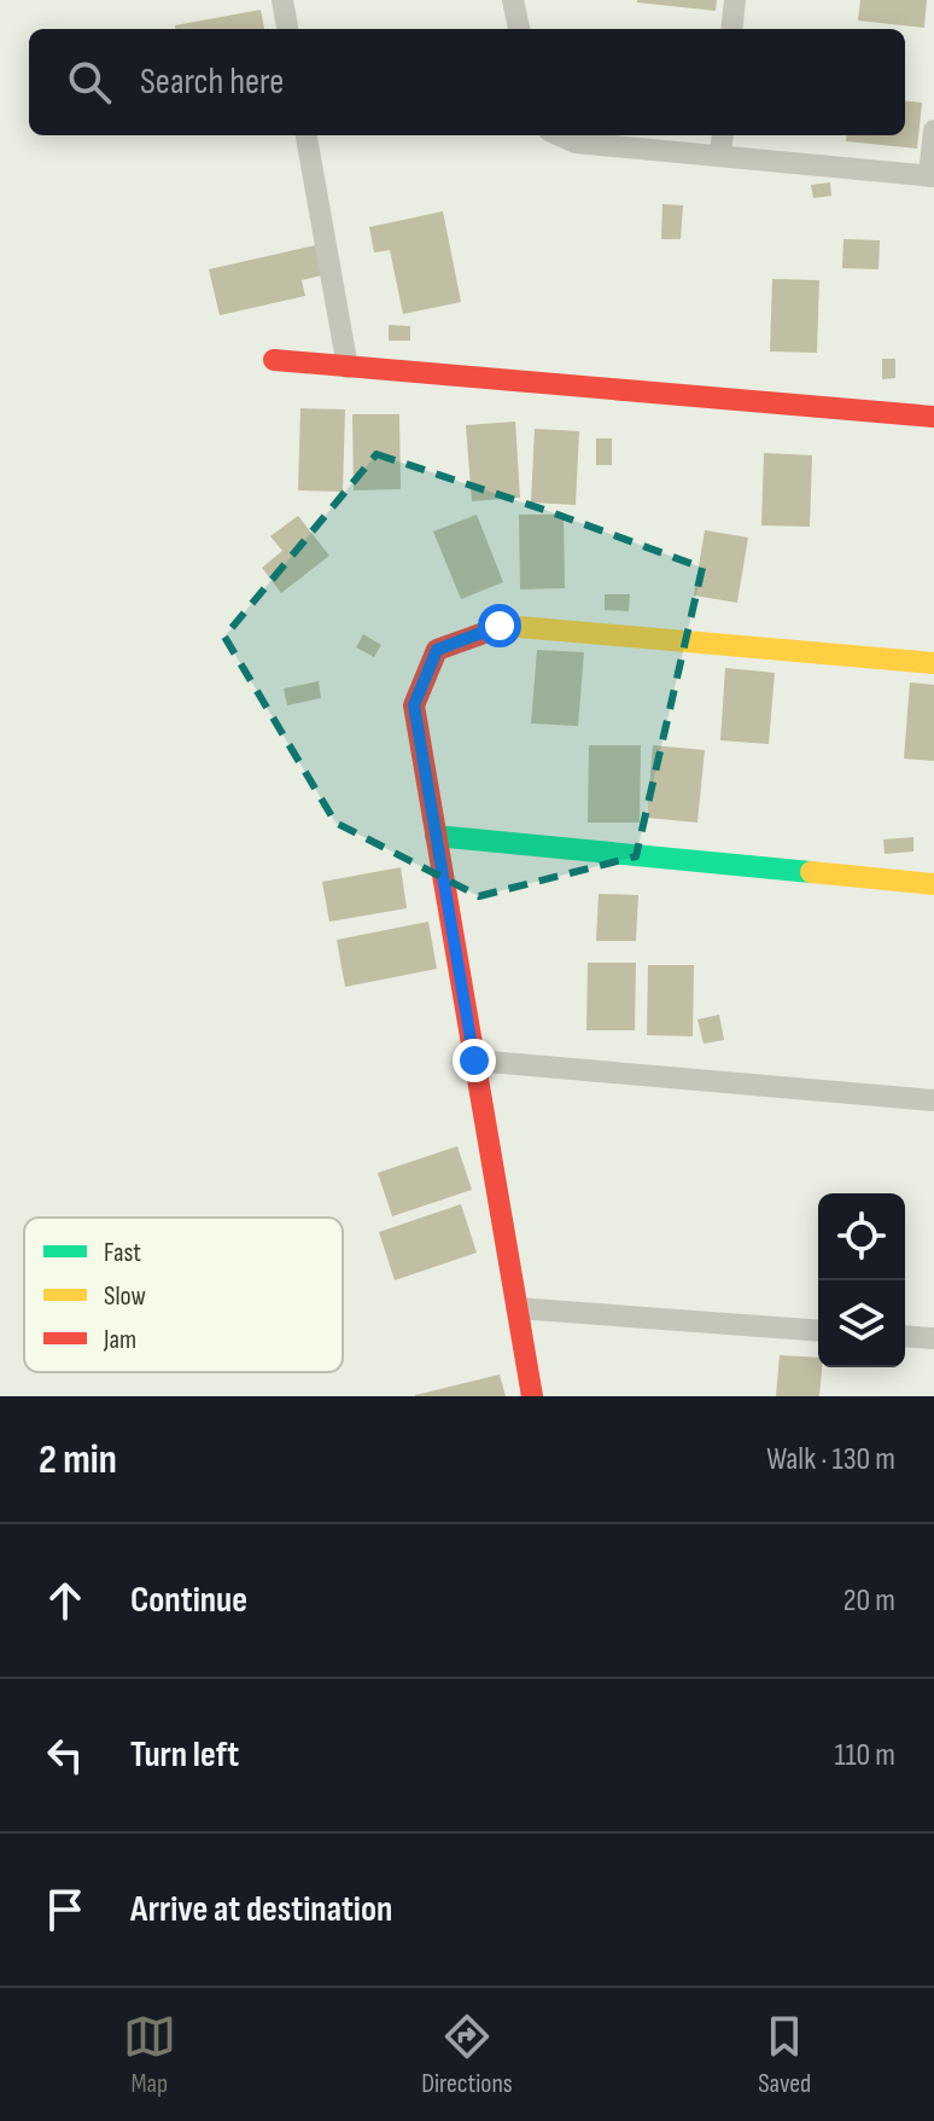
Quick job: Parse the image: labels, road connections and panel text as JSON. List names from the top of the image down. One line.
{"legend":["Fast","Slow","Jam"],"page":{"search":"Search here","heading":["2 min","Walk · 130 m"],"list":[["Continue","20 m"],["Turn left","110 m"],"Arrive at destination"],"nav":["Map","Directions","Saved"]}}
